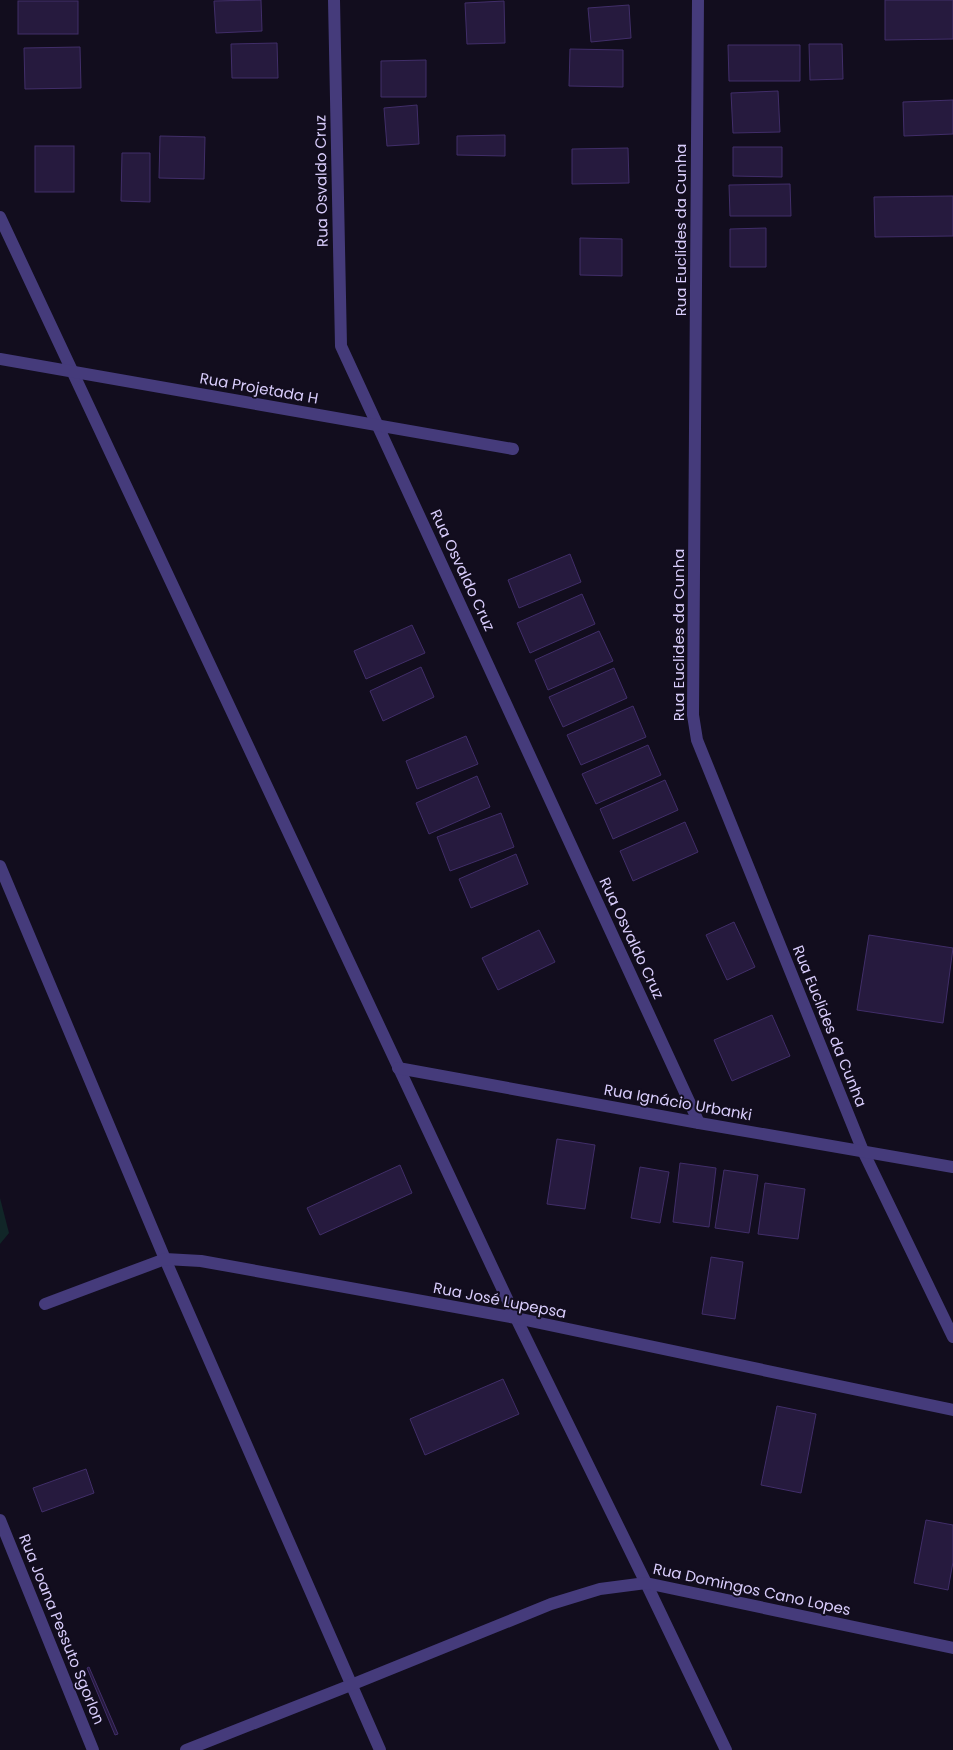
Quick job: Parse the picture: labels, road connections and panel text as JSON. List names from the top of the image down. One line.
{"streets":{"street":["Rua Osvaldo Cruz","Rua Euclides da Cunha","Rua Projetada H","Rua Ignácio Urbanki","Rua José Lupepsa","Rua Domingos Cano Lopes","Rua Joana Pessuto Sgorlon"]},"crossings":[["Rua Osvaldo Cruz","Rua Projetada H"],["Rua Osvaldo Cruz","Rua Ignácio Urbanki"],["Rua Euclides da Cunha","Rua Ignácio Urbanki"]]}
